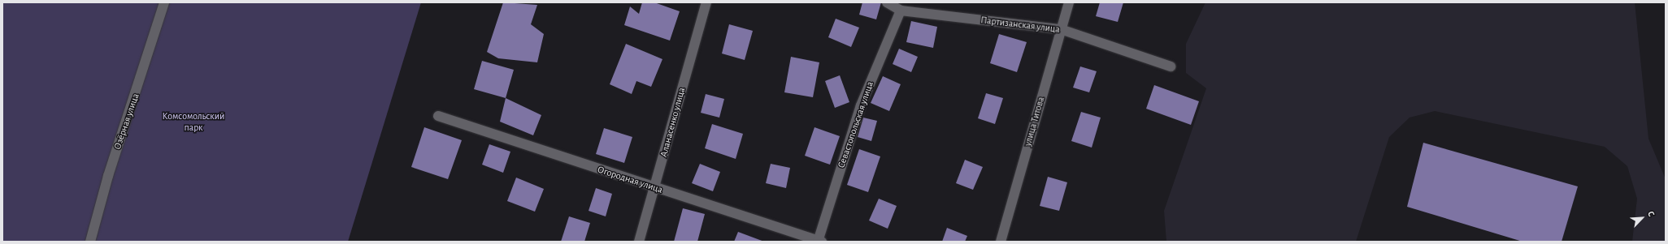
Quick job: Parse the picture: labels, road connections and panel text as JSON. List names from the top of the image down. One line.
{"streets":{"street":["Партизанская улица","Озёрная улица","улица Титова","Аланасенко улица","Севастопольская улица","Огородная улица"]},"crossings":[["Партизанская улица","улица Титова"],["Партизанская улица","Севастопольская улица"],["Аланасенко улица","Огородная улица"],["Севастопольская улица","Огородная улица"]],"parks":["Комсомольский парк"],"north":"top right"}
